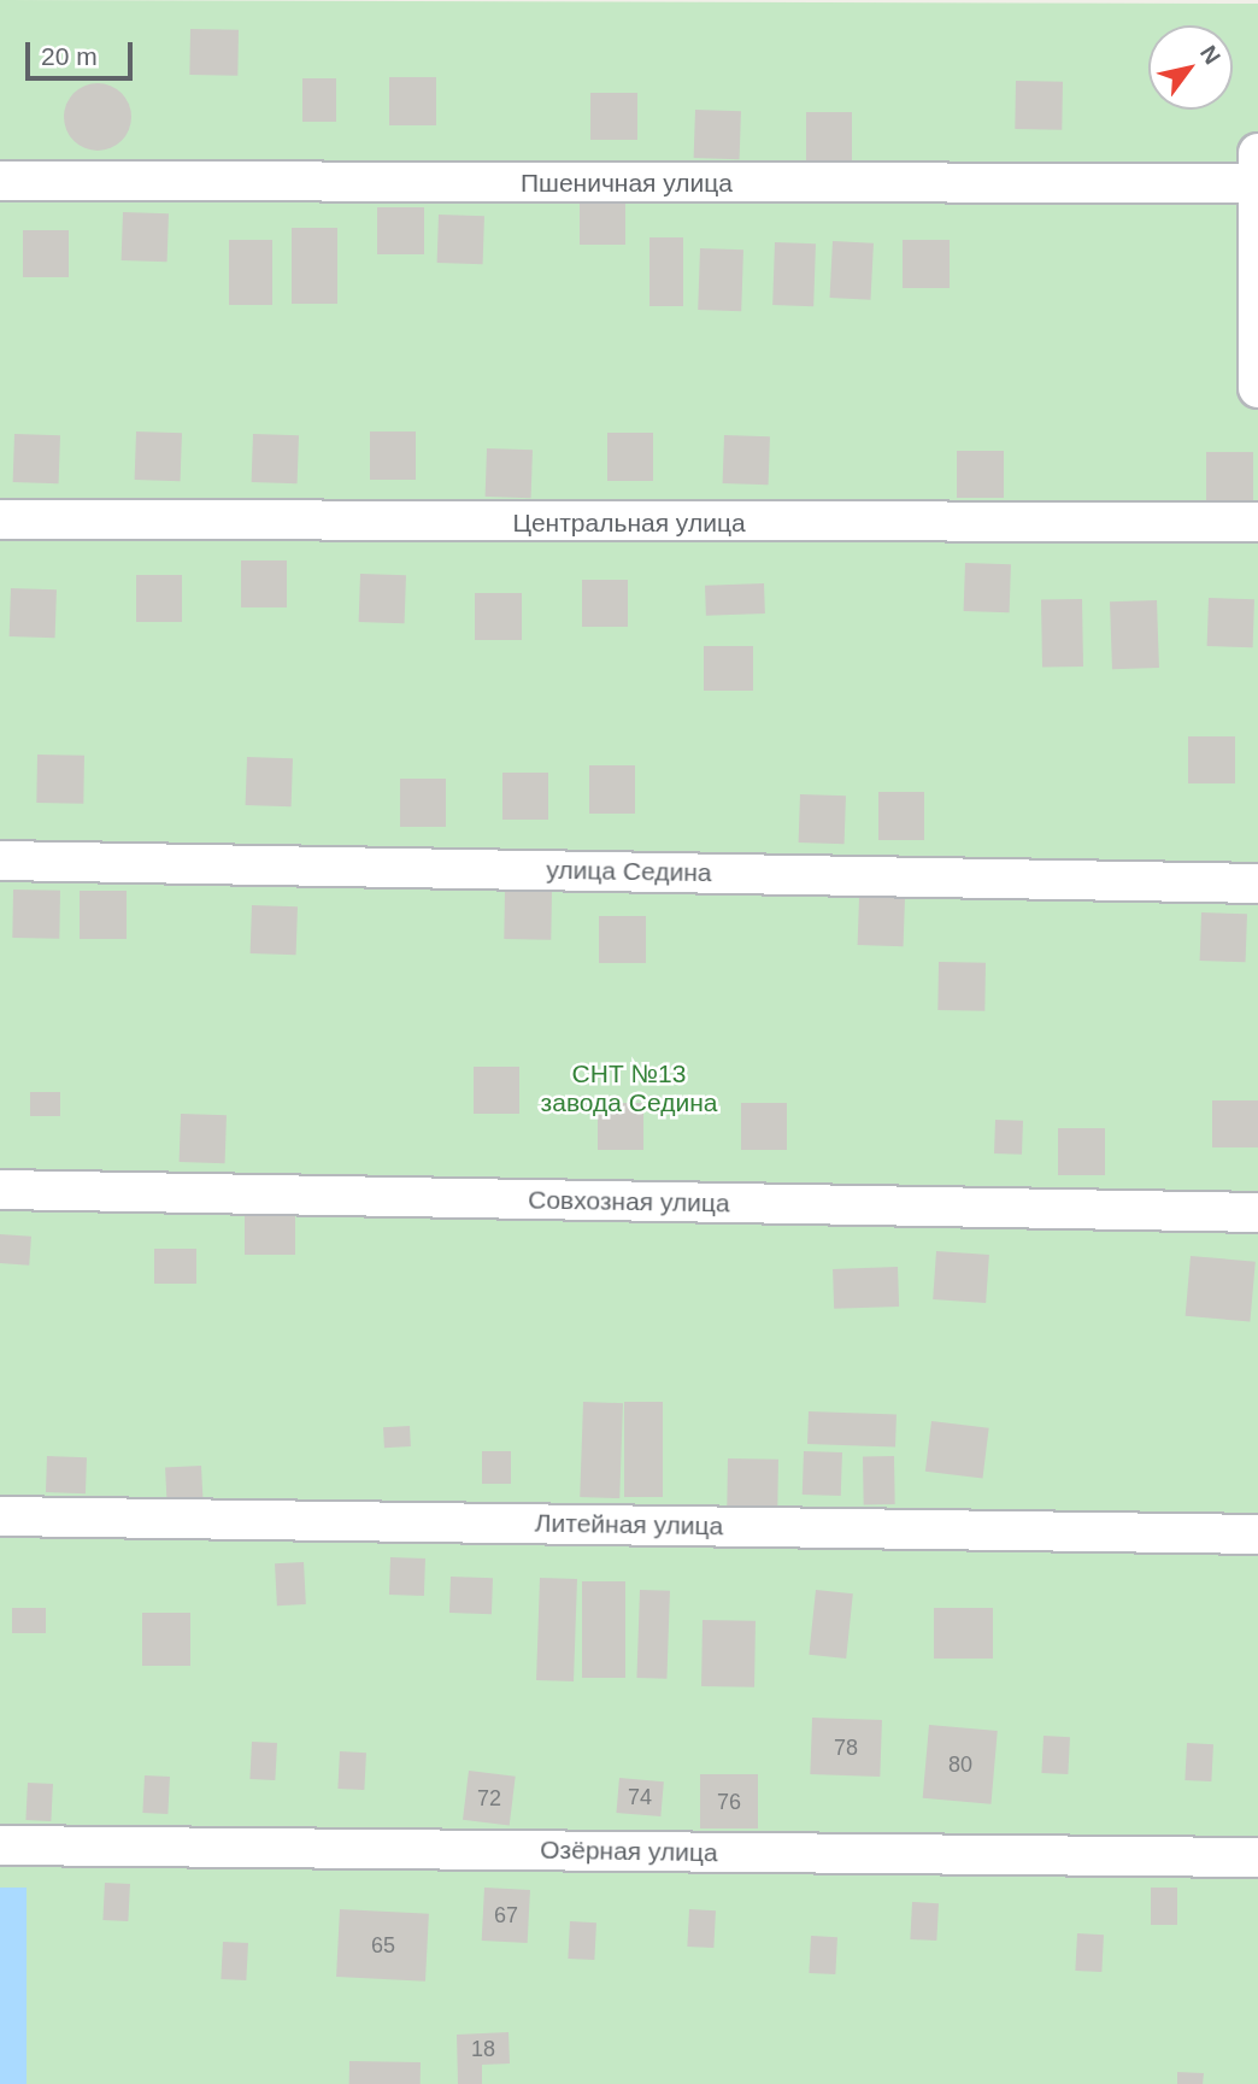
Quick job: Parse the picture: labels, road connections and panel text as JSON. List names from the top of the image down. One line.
{"streets":{"street":["Пшеничная улица","Центральная улица","улица Седина","Совхозная улица","Литейная улица","Озёрная улица"]},"parks":["СНТ №13 завода Седина"],"house_numbers":["78","80","74","72","76","67","65","18"],"scale_bar":"20 m","north":"top right"}
